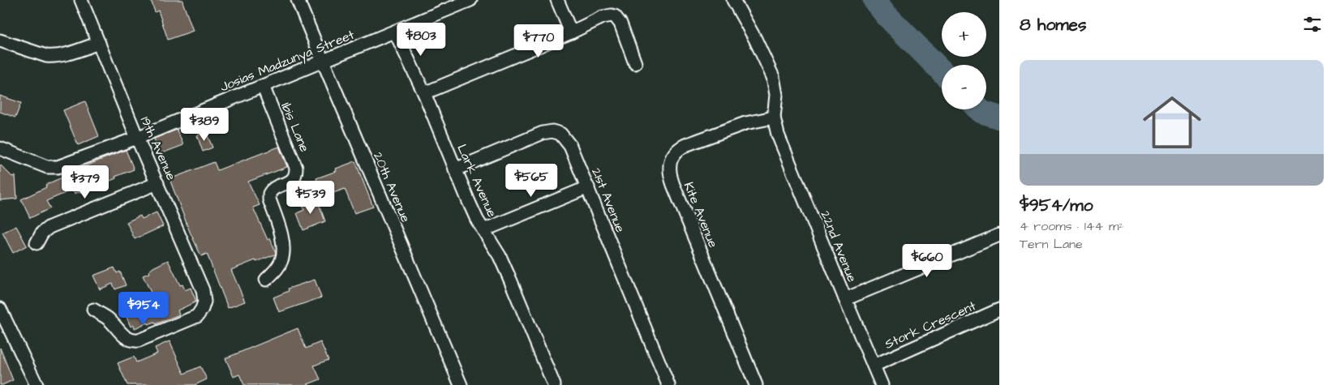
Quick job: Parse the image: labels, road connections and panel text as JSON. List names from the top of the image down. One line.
{"streets":{"street":["Josias Madzunya Street","Ibis Lane","19th Avenue","Lark Avenue","20th Avenue","21st Avenue","Kite Avenue","22nd Avenue","Stork Crescent"]},"crossings":[["Josias Madzunya Street","Ibis Lane"],["Josias Madzunya Street","19th Avenue"],["Josias Madzunya Street","Lark Avenue"],["Josias Madzunya Street","20th Avenue"],["Lark Avenue","21st Avenue"],["Kite Avenue","22nd Avenue"],["22nd Avenue","Stork Crescent"]],"page":{"heading":"8 homes","map_buttons":["+","−"],"price":["$803","$770","$389","$565","$379","$539","$660","$954"],"list":[{"name":"$954/mo","note":"4 rooms · 144 m² · Tern Lane"}]}}
